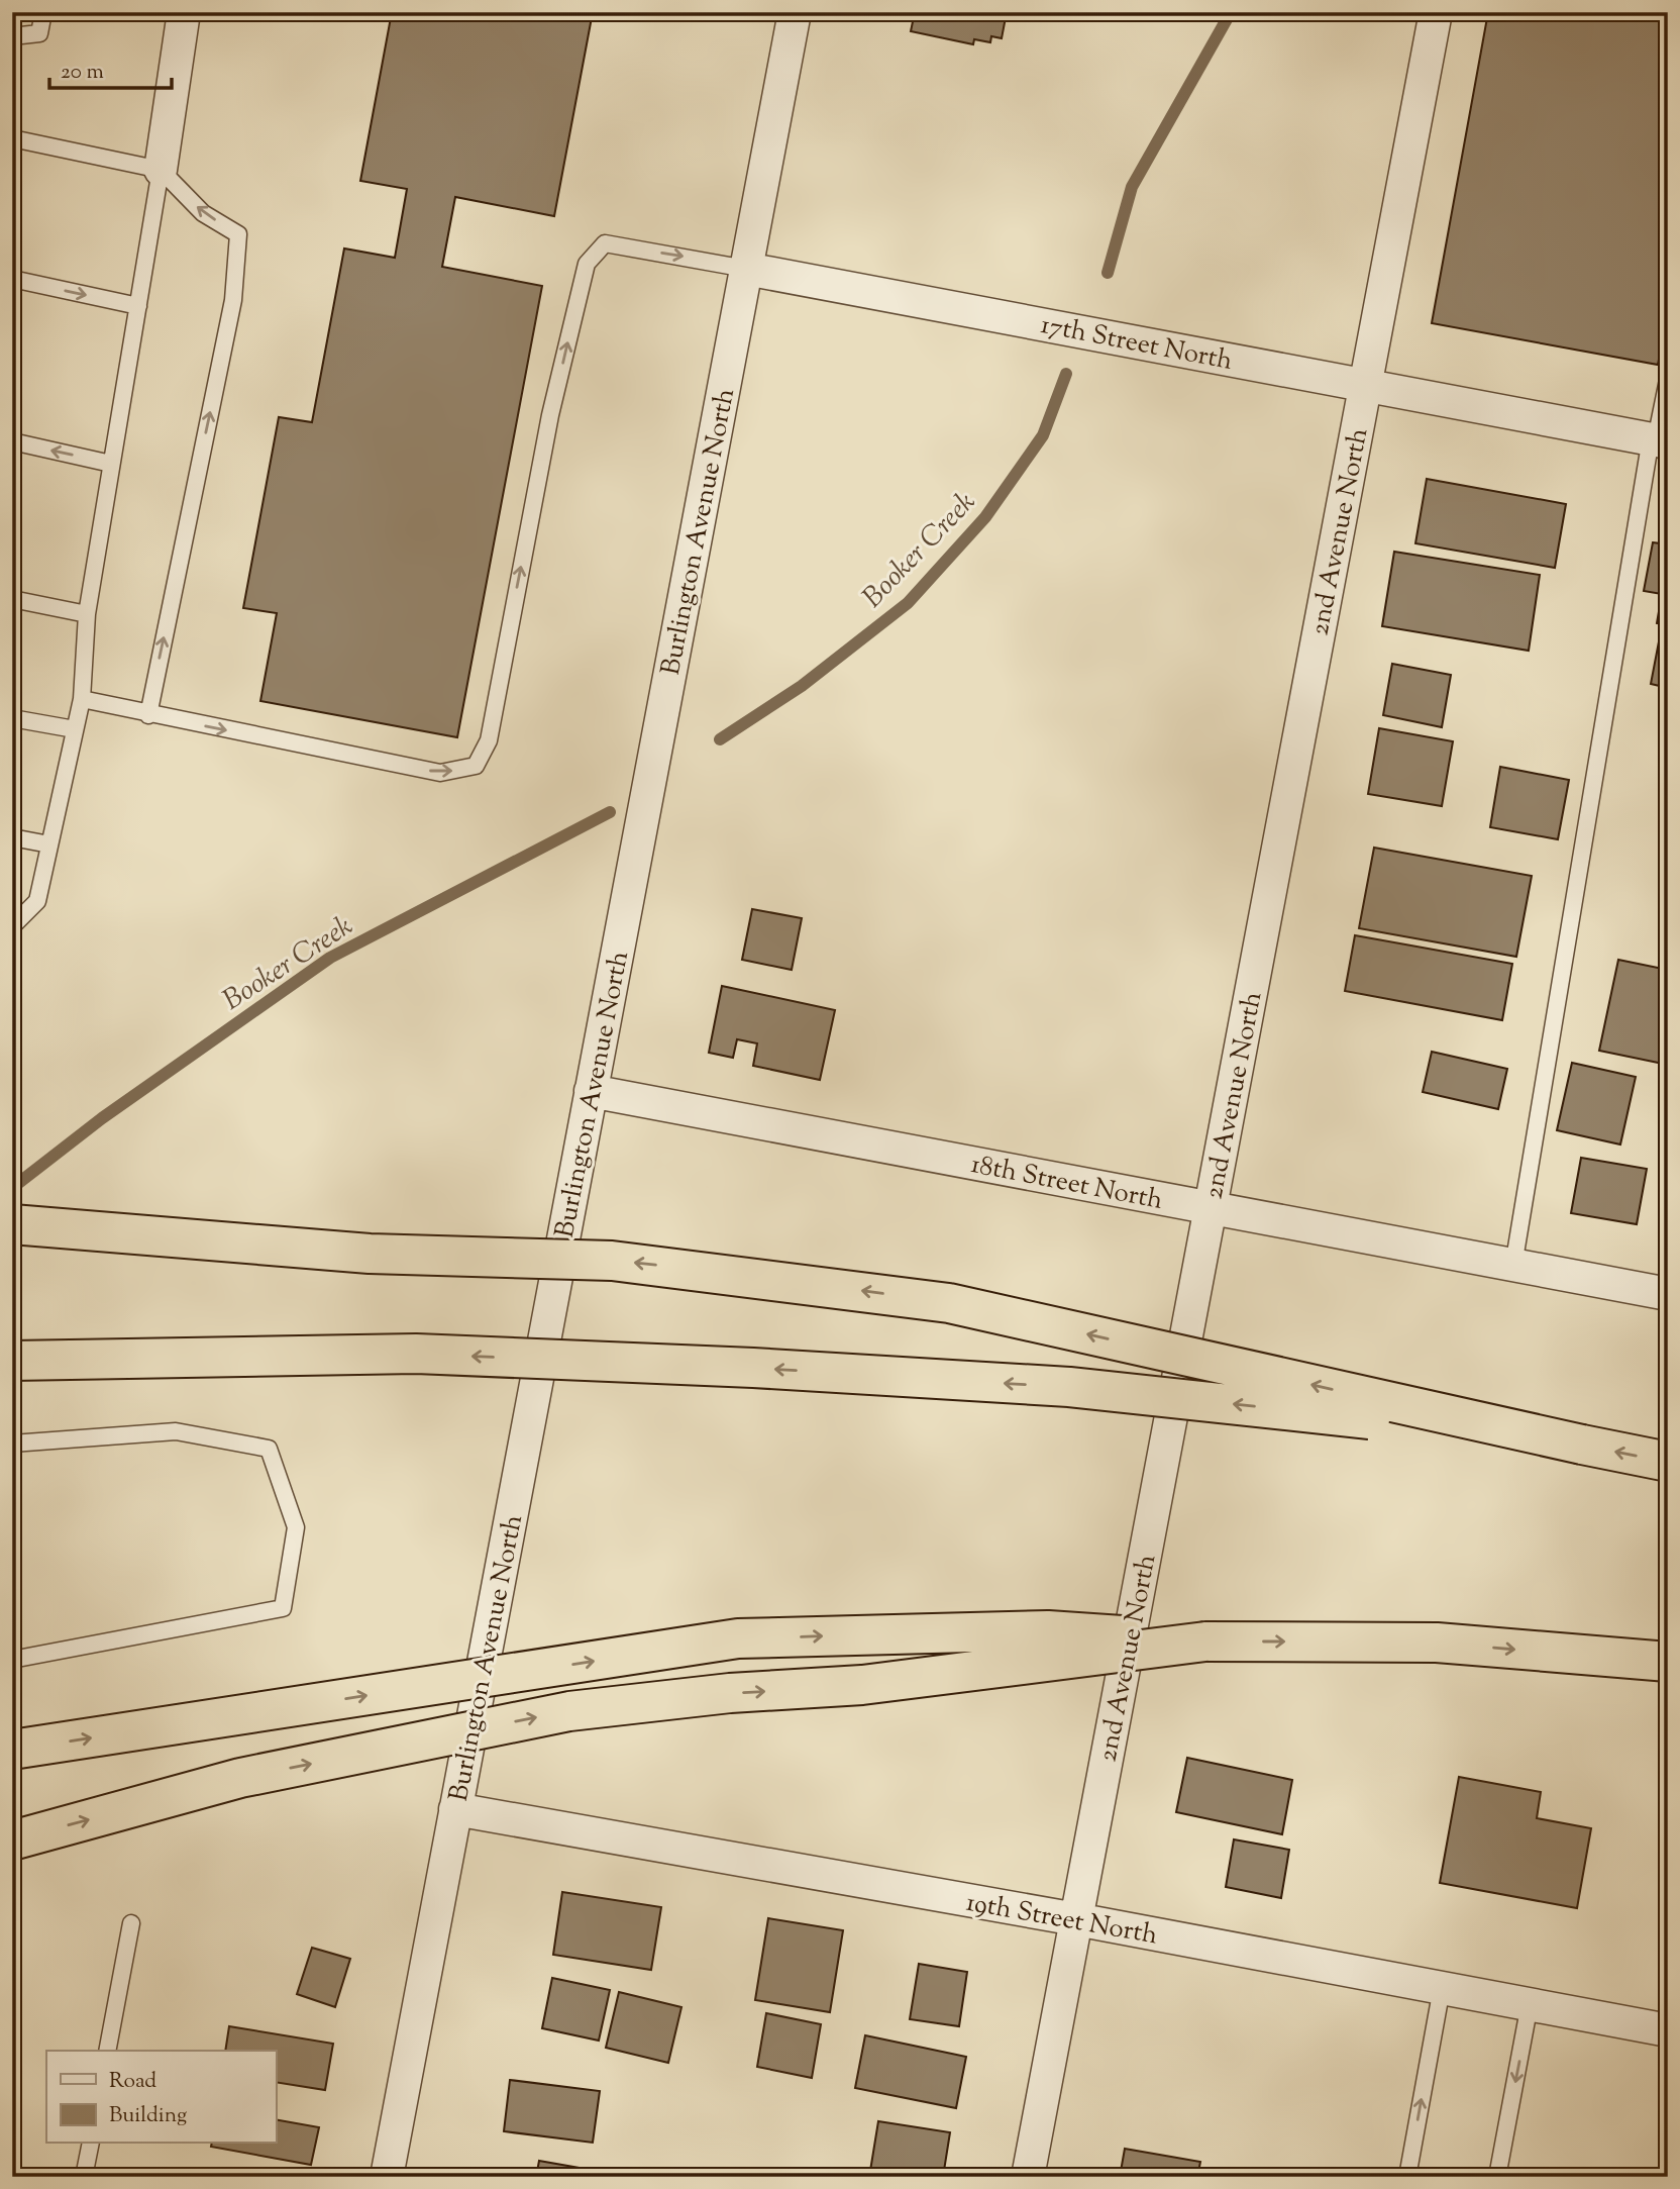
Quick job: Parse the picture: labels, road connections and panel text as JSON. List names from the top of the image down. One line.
{"streets":{"street":["17th Street North","Burlington Avenue North","2nd Avenue North","18th Street North","19th Street North"]},"crossings":[["17th Street North","Burlington Avenue North"],["17th Street North","2nd Avenue North"],["Burlington Avenue North","18th Street North"],["Burlington Avenue North","19th Street North"],["2nd Avenue North","18th Street North"],["2nd Avenue North","19th Street North"]],"water":["Booker Creek"],"legend":["Road","Building"],"scale_bar":"20 m"}
